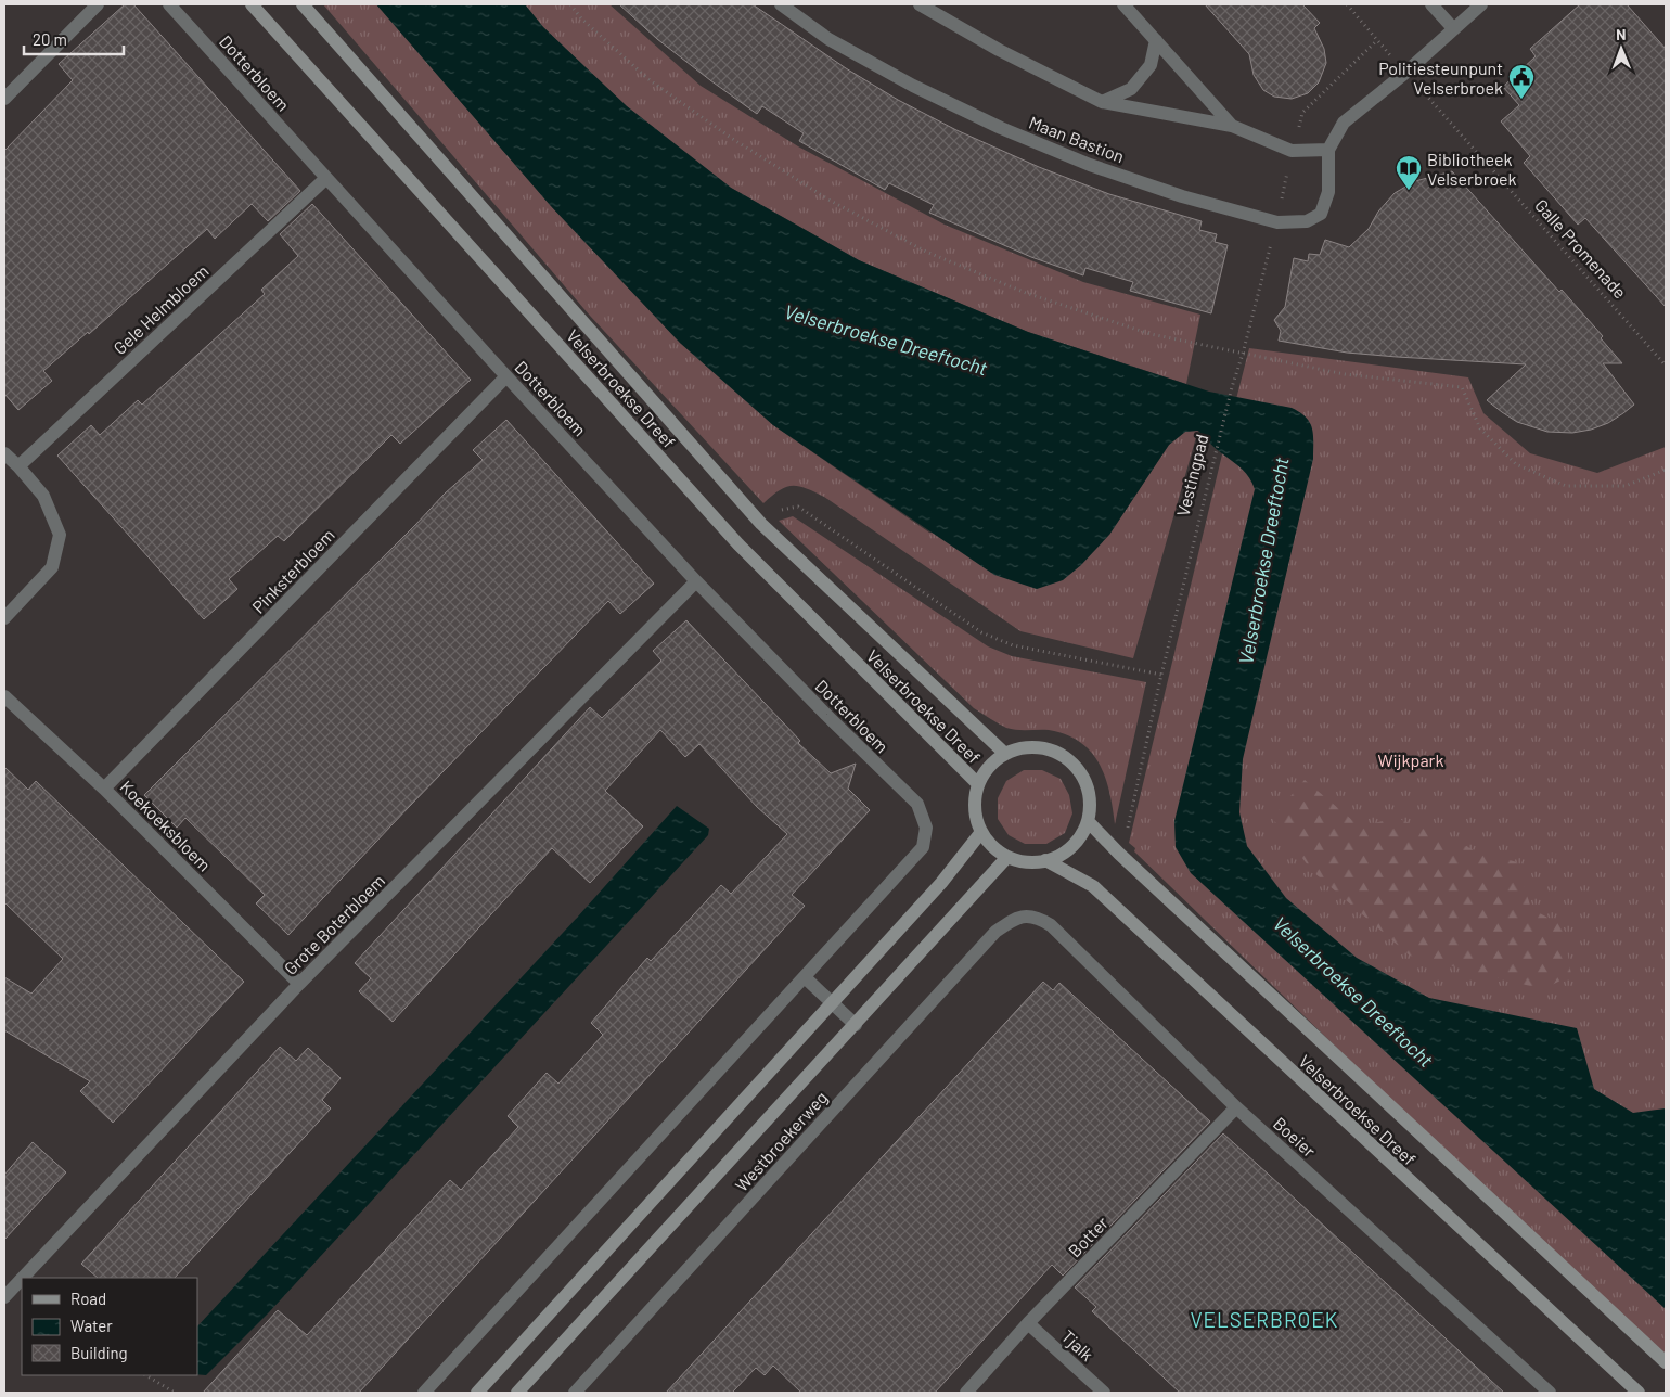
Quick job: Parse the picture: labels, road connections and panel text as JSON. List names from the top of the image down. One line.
{"streets":{"main road":["Velserbroekse Dreef","Westbroekerweg"],"street":["Dotterbloem","Maan Bastion","Gele Helmbloem","Pinksterbloem","Koekoeksbloem","Grote Boterbloem","Boeier","Botter","Tjalk"],"path":["Galle Promenade","Vestingpad"]},"crossings":[["Dotterbloem","Gele Helmbloem"],["Dotterbloem","Pinksterbloem"],["Dotterbloem","Grote Boterbloem"],["Maan Bastion","Vestingpad"],["Galle Promenade","Vestingpad"],["Velserbroekse Dreef","Vestingpad"],["Velserbroekse Dreef","Westbroekerweg"],["Pinksterbloem","Koekoeksbloem"],["Koekoeksbloem","Grote Boterbloem"],["Boeier","Westbroekerweg"],["Boeier","Botter"],["Botter","Tjalk"]],"districts":["VELSERBROEK"],"water":["Velserbroekse Dreeftocht"],"parks":["Wijkpark"],"places":{"public building":["Politiesteunpunt Velserbroek"],"library":["Bibliotheek Velserbroek"]},"legend":["Road","Water","Building"],"scale_bar":"20 m","north":"top"}
